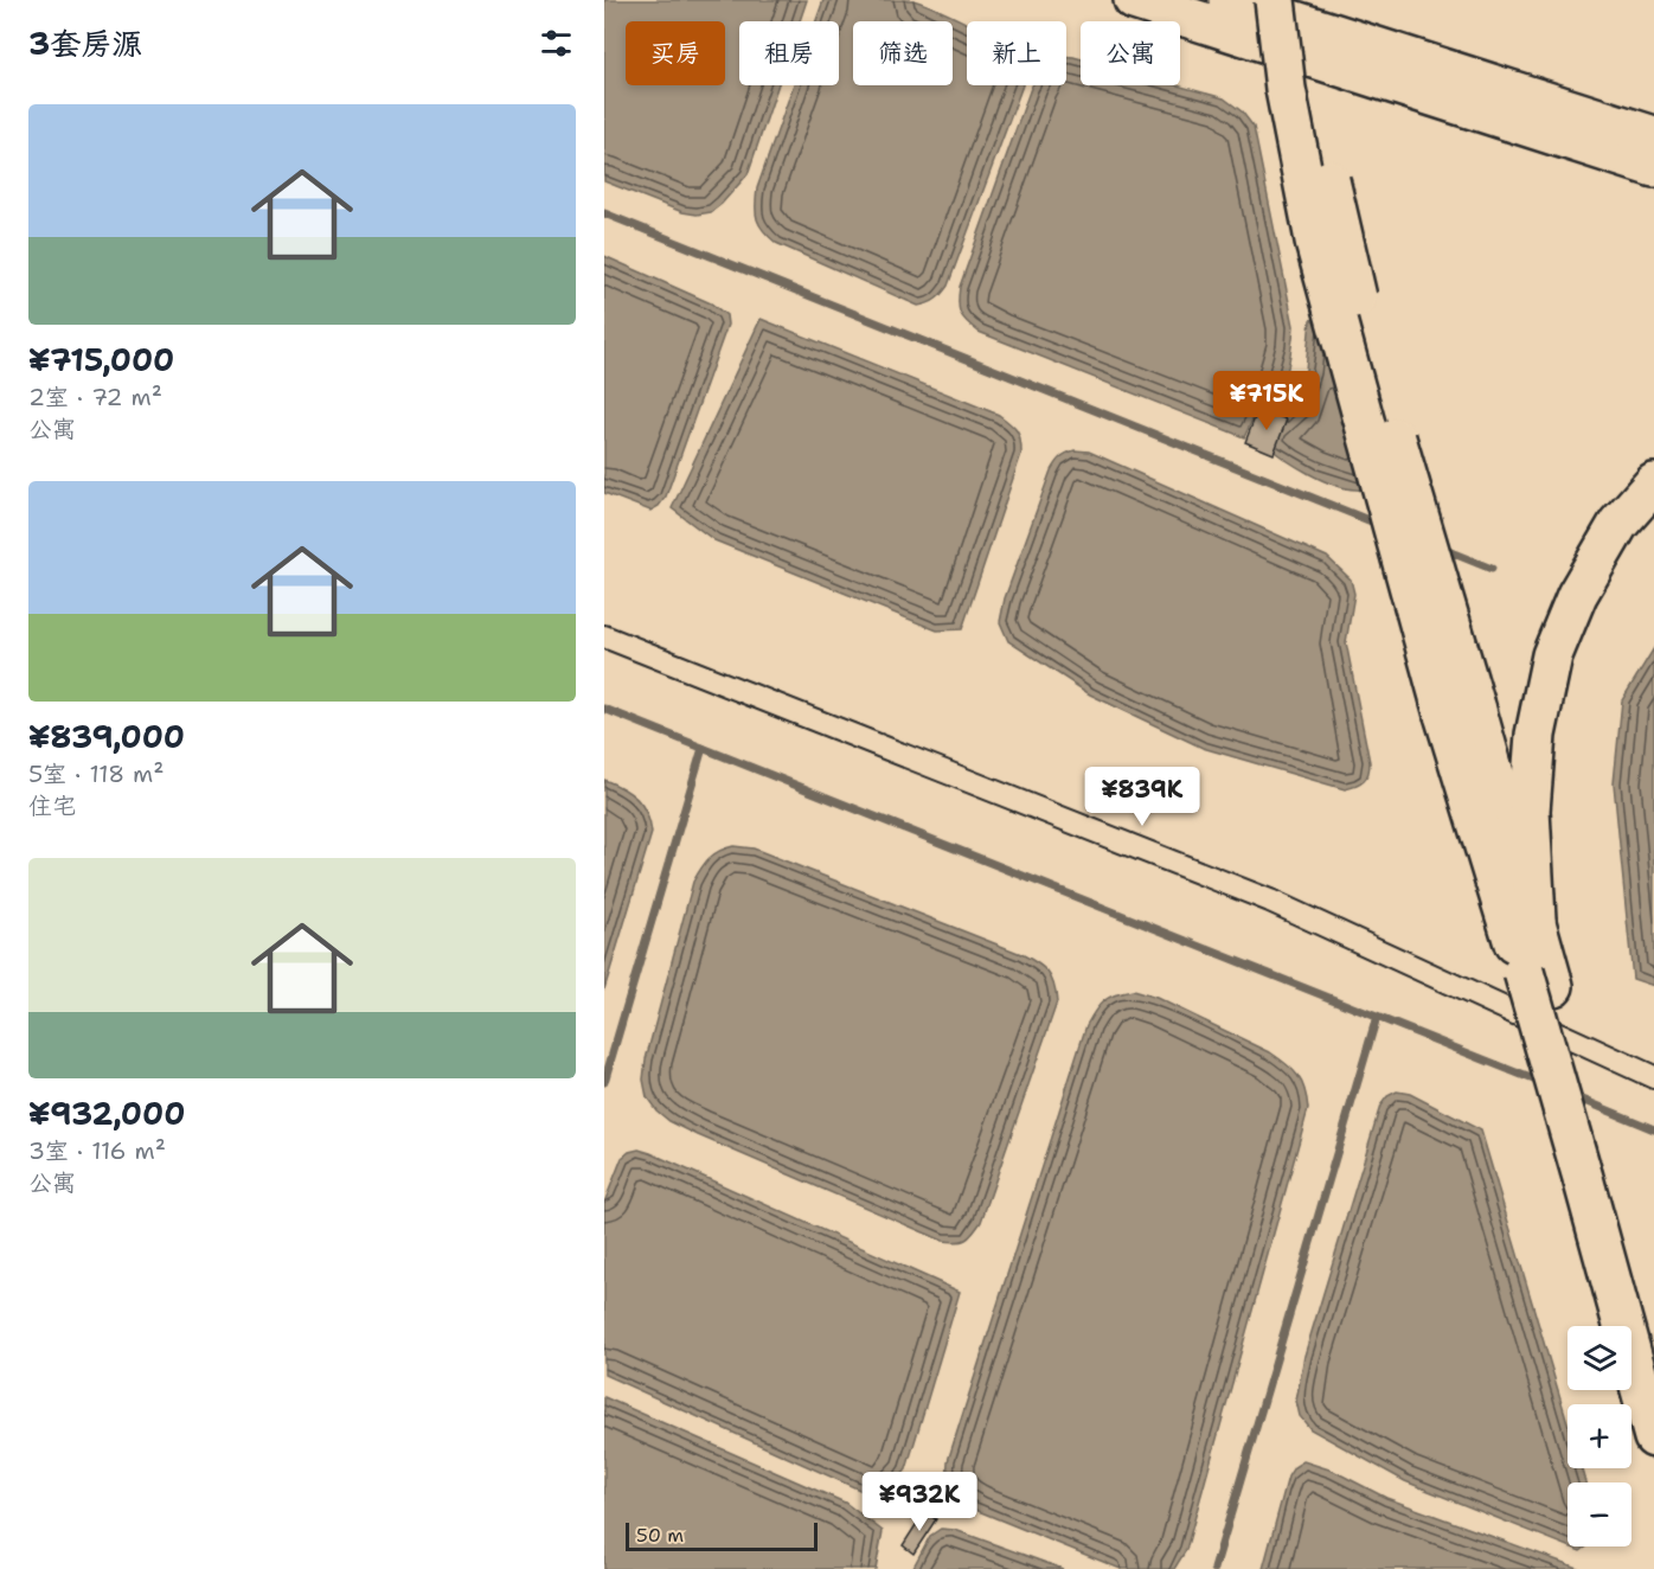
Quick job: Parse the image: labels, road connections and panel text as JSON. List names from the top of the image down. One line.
{"scale_bar":"50 m","page":{"heading":"3套房源","chip":["买房","租房","筛选","新上","公寓"],"list":[{"name":"¥715,000","note":"2室 · 72 m² · 公寓"},{"name":"¥839,000","note":"5室 · 118 m² · 住宅"},{"name":"¥932,000","note":"3室 · 116 m² · 公寓"}],"price":["¥715K","¥839K","¥932K"],"map_buttons":["+","−"],"scale":"50 m"}}
